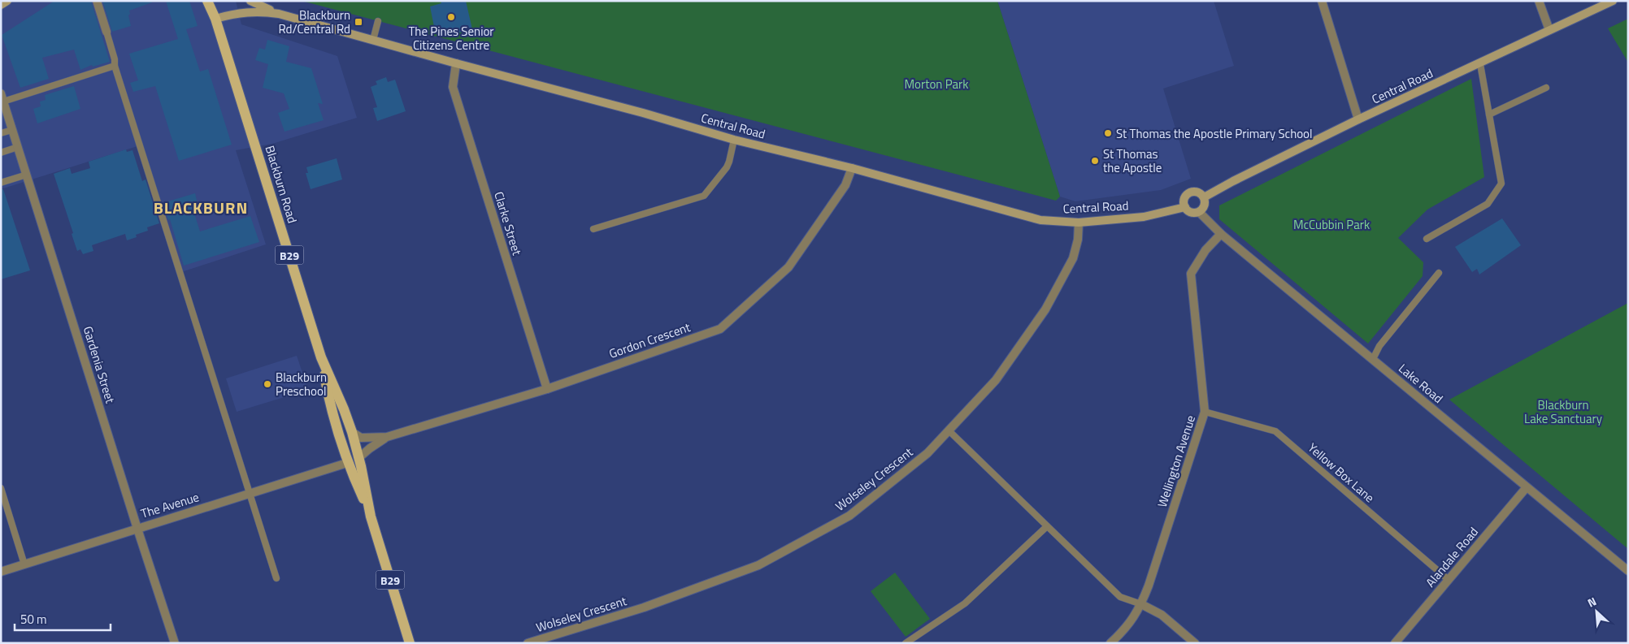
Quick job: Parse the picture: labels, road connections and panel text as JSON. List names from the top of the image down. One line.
{"streets":{"main road":["Blackburn Road","B29"],"street":["Central Road","Clarke Street","Gordon Crescent","Gardenia Street","Lake Road","Wellington Avenue","Wolseley Crescent","The Avenue","Alandale Road"],"lane":["Yellow Box Lane"]},"crossings":[["Central Road","Blackburn Road"],["Central Road","Clarke Street"],["Central Road","Gordon Crescent"],["Central Road","Lake Road"],["Central Road","Wolseley Crescent"],["Blackburn Road","Gordon Crescent"],["Blackburn Road","The Avenue"],["Clarke Street","Gordon Crescent"],["Gardenia Street","The Avenue"],["Lake Road","Wellington Avenue"],["Lake Road","Alandale Road"],["Wellington Avenue","Yellow Box Lane"],["Yellow Box Lane","Alandale Road"]],"districts":["BLACKBURN"],"parks":["Morton Park","McCubbin Park","Blackburn Lake Sanctuary"],"places":{"other":["The Pines Senior Citizens Centre","St Thomas the Apostle Primary School","St Thomas the Apostle","Blackburn Preschool"],"transit":["Blackburn Rd/Central Rd"]},"scale_bar":"50 m","north":"top left"}
